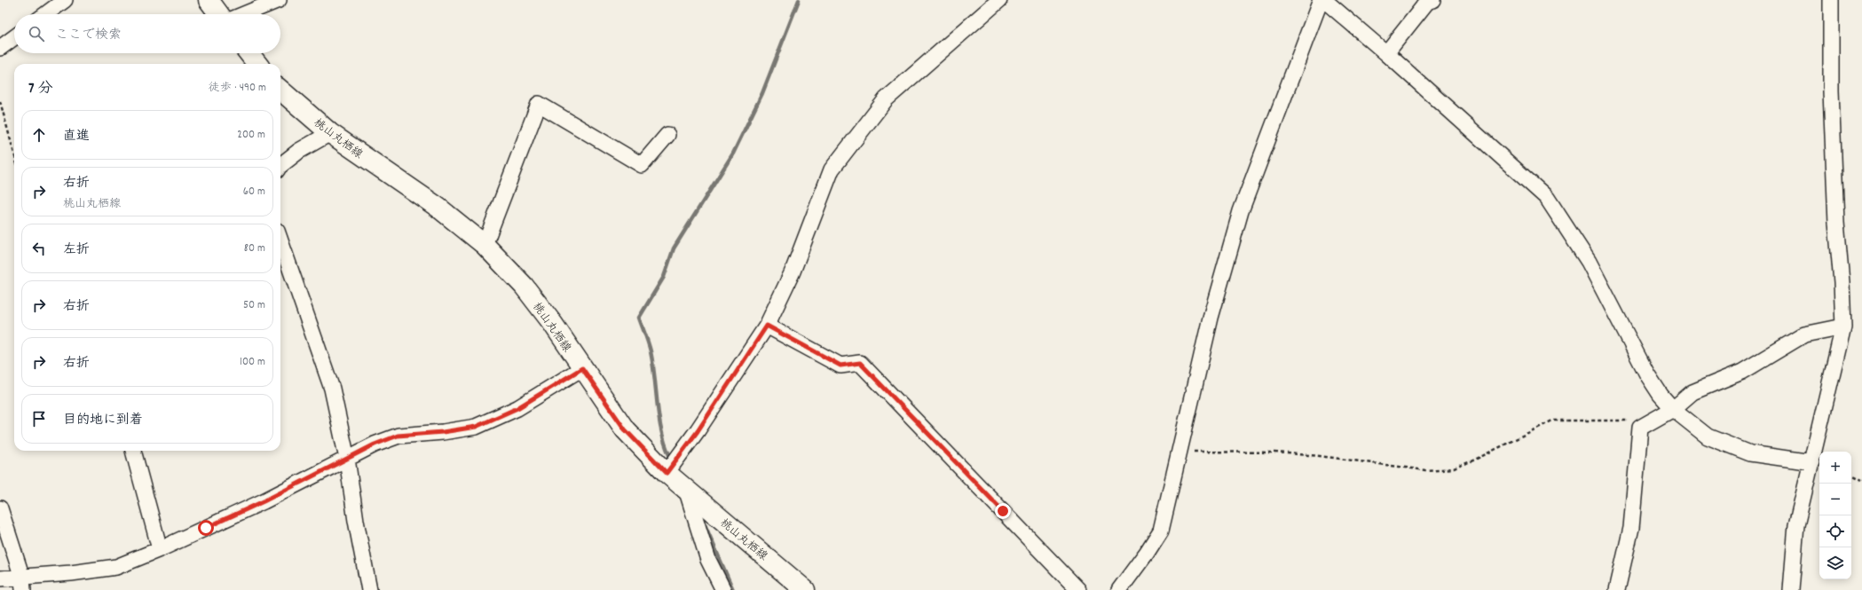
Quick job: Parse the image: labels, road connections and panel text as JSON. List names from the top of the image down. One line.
{"streets":{"main road":["桃山丸栖線"]},"page":{"search":"ここで検索","heading":["7 分","徒歩 · 490 m"],"list":[["直進","200 m"],["右折","桃山丸栖線","60 m"],["左折","80 m"],["右折","50 m"],["右折","100 m"],"目的地に到着"],"map_buttons":["+","−"]}}
